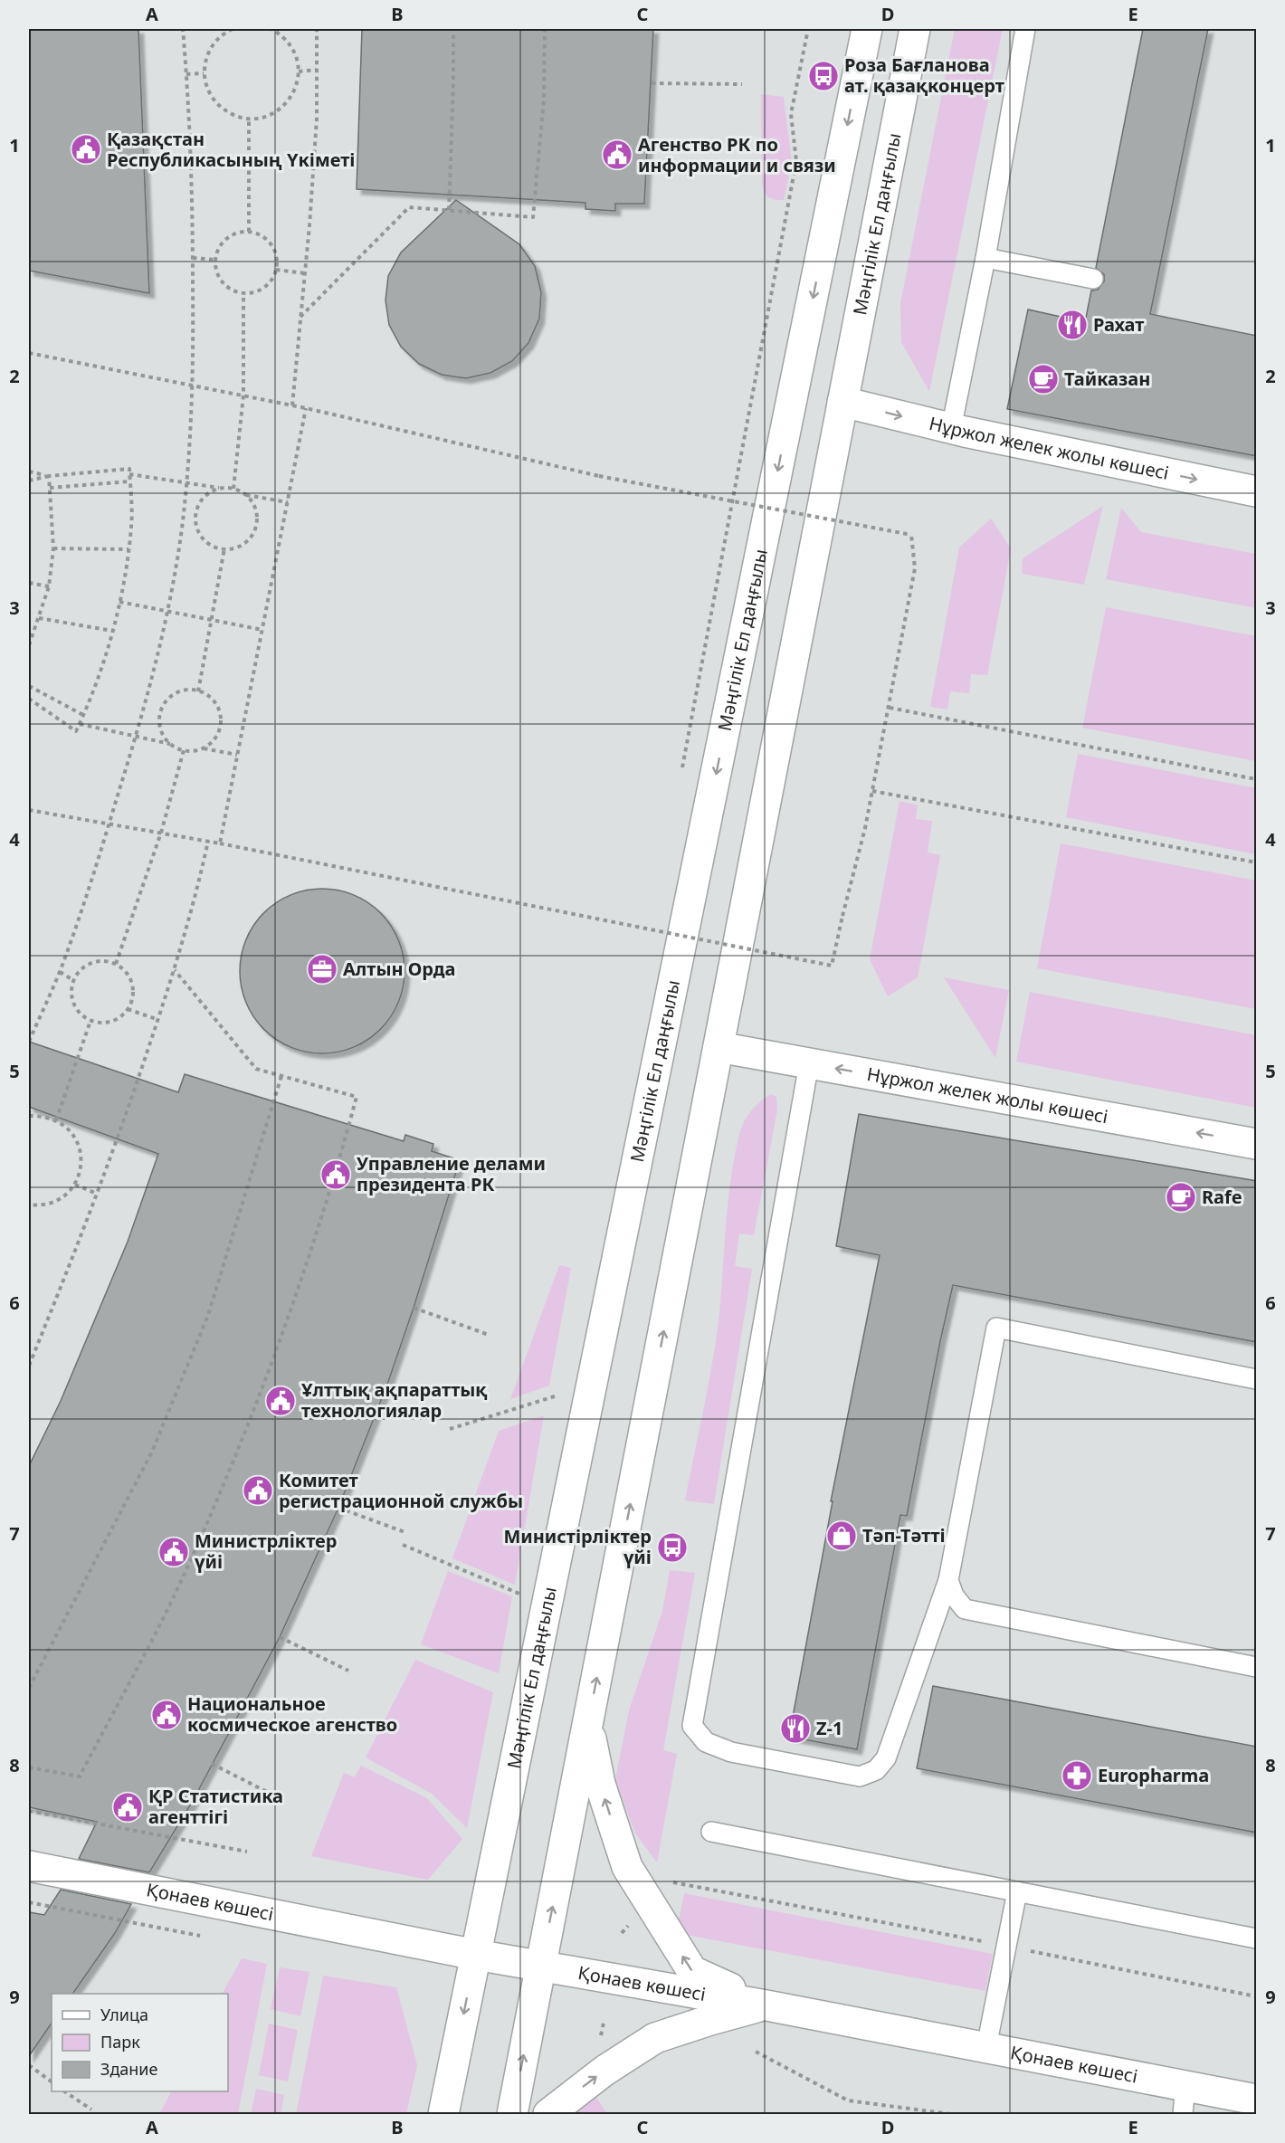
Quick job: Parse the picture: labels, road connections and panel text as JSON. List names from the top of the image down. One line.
{"streets":{"main road":["Мәңгілік Ел даңғылы","Нұржол желек жолы көшесі","Қонаев көшесі"]},"crossings":[["Мәңгілік Ел даңғылы","Нұржол желек жолы көшесі"],["Мәңгілік Ел даңғылы","Қонаев көшесі"]],"places":{"bus stop":["Роза Бағланова ат. қазақконцерт","Министірліктер үйі"],"public building":["Қазақстан Республикасының Үкіметі","Агенство РК по информации и связи","Управление делами президента РК","Ұлттық ақпараттық технологиялар","Комитет регистрационной службы","Министрліктер үйі","Национальное космическое агенство","ҚР Статистика агенттігі"],"restaurant":["Рахат","Z-1"],"cafe":["Тайказан","Rafe"],"office":["Алтын Орда"],"shop":["Тәп-Тәтті"],"pharmacy":["Europharma"]},"legend":["Улица","Парк","Здание"],"grid":{"columns":["A","B","C","D","E"],"rows":["1","2","3","4","5","6","7","8","9"]}}
